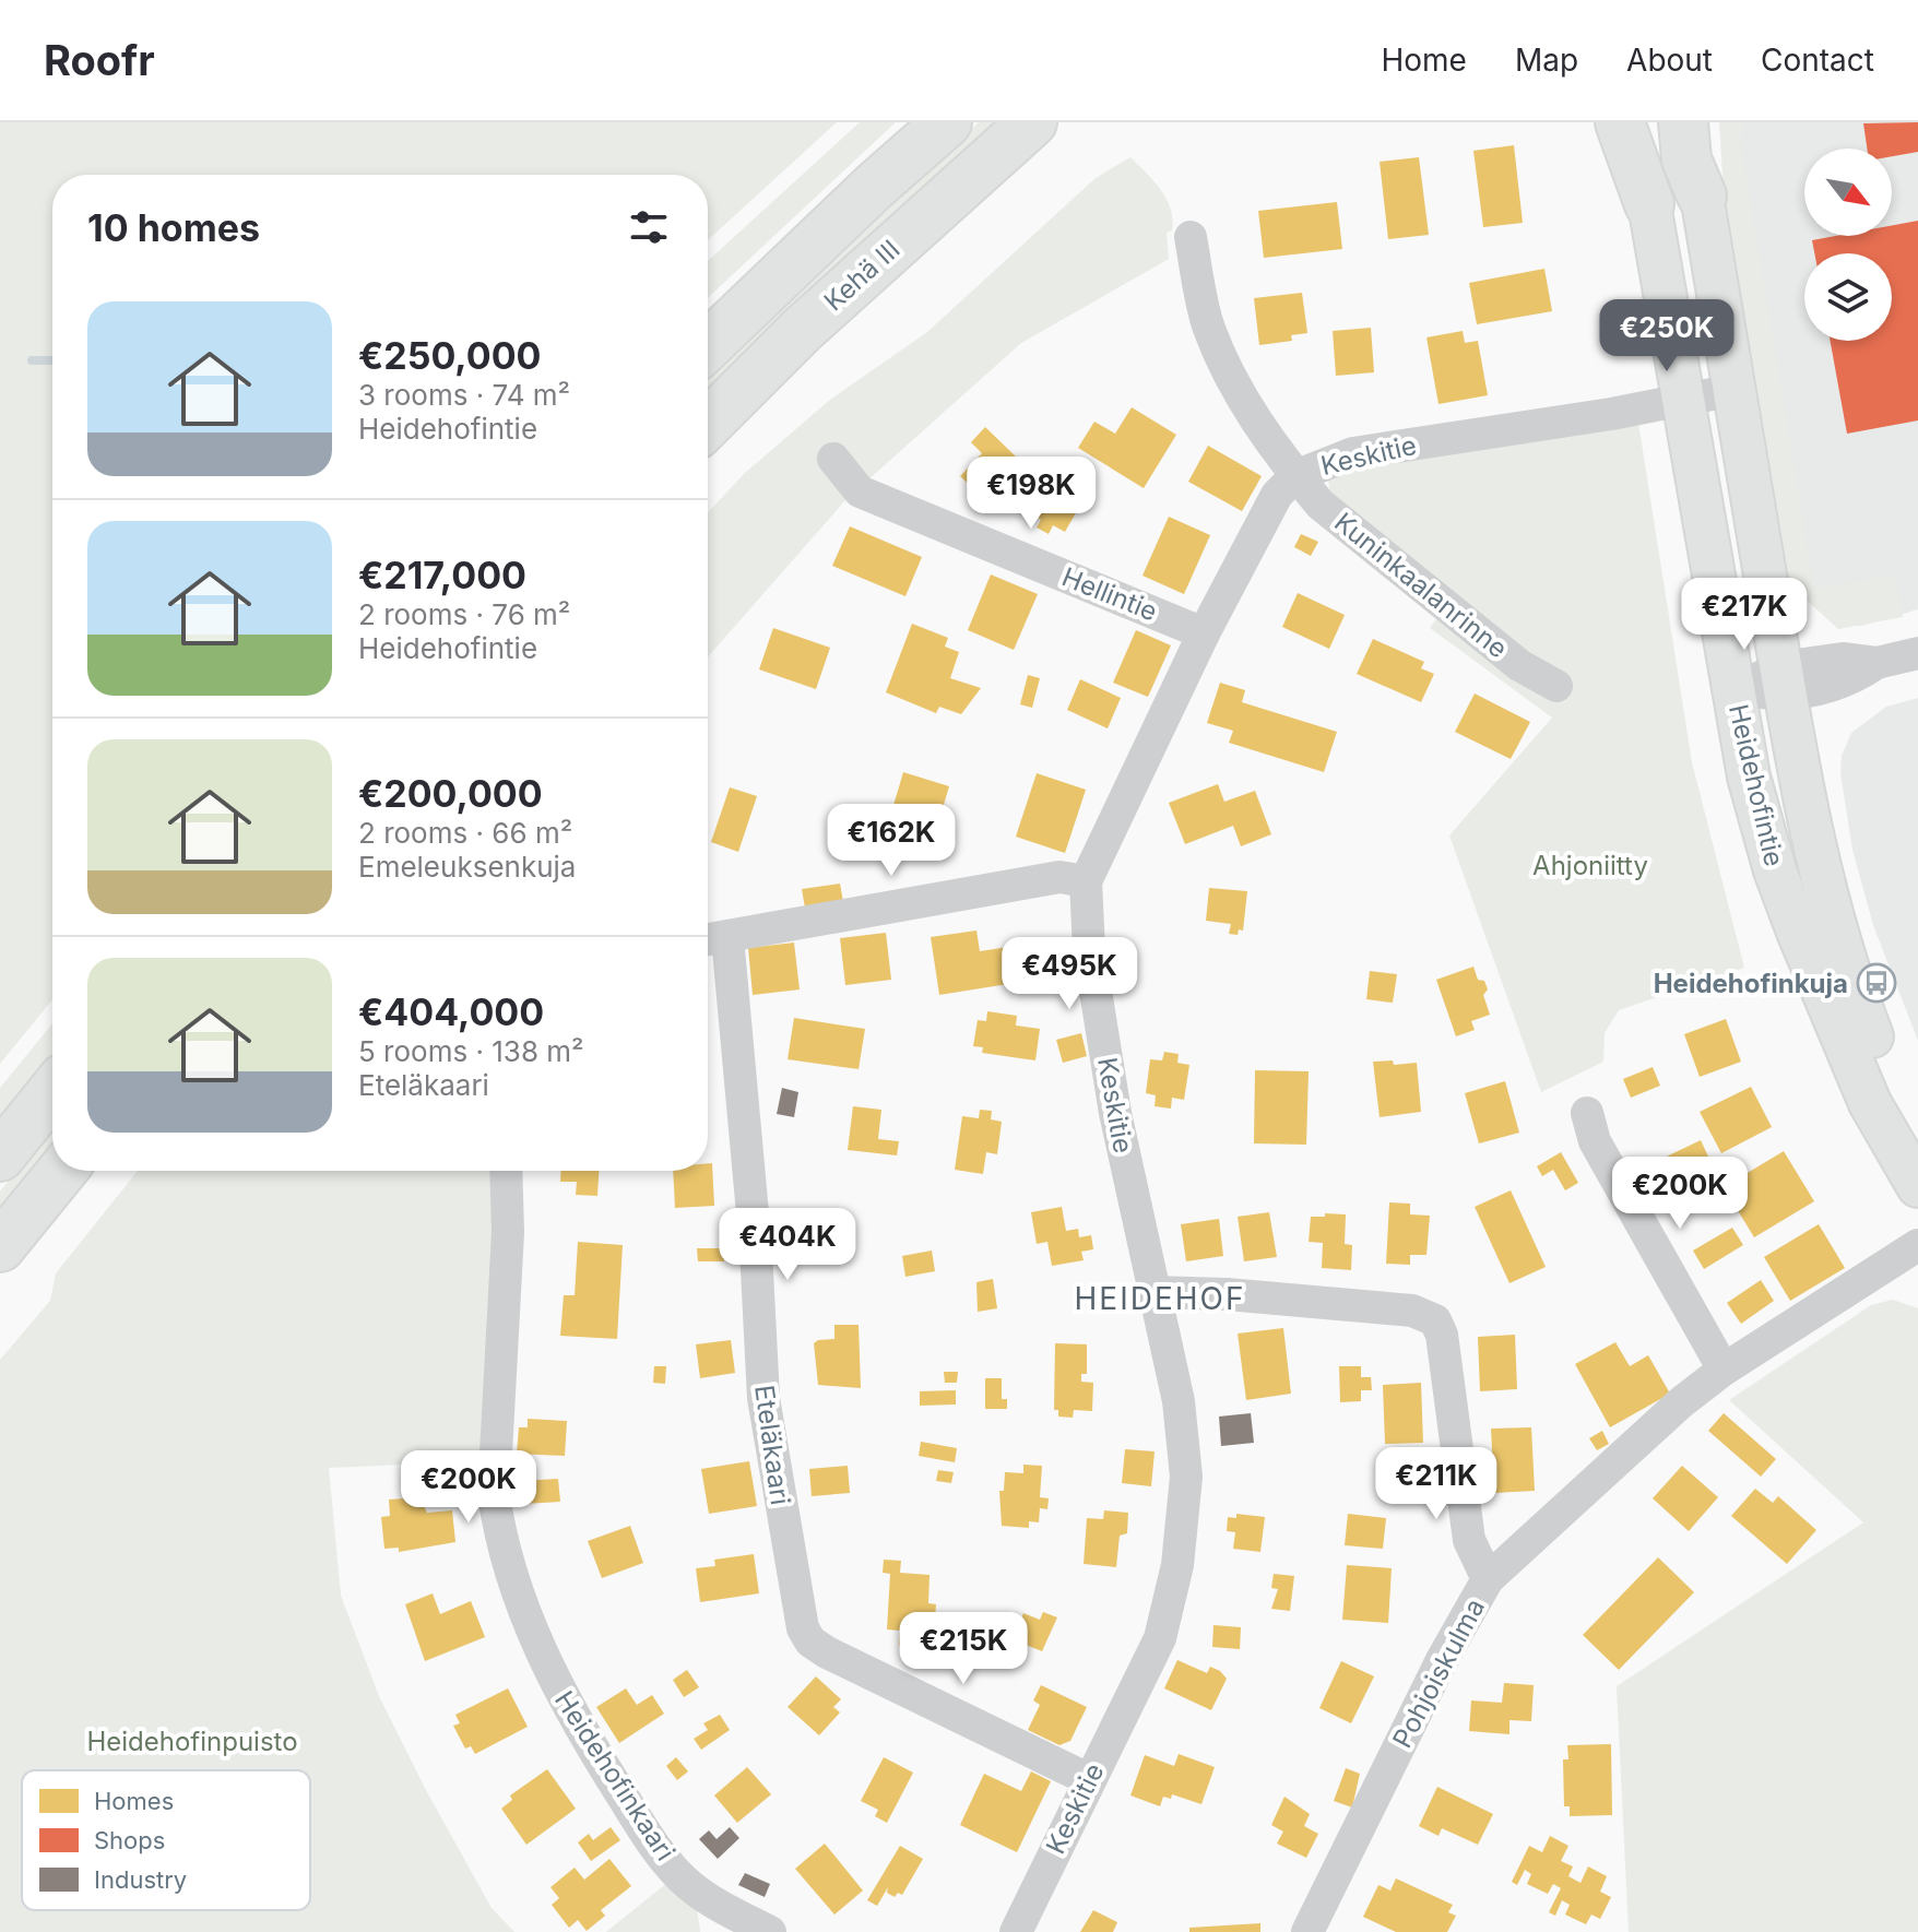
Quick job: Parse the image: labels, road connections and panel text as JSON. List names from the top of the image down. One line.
{"streets":{"highway":["Kehä III"],"main road":["Heidehofintie"],"street":["Keskitie","Kuninkaalanrinne","Hellintie","Eteläkaari","Pohjoiskulma","Heidehofinkaari"]},"crossings":[["Keskitie","Kuninkaalanrinne"],["Keskitie","Hellintie"],["Keskitie","Heidehofintie"],["Keskitie","Eteläkaari"],["Keskitie","Pohjoiskulma"]],"districts":["HEIDEHOF"],"parks":["Ahjoniitty","Heidehofinpuisto"],"places":{"bus stop":["Heidehofinkuja"]},"legend":["Homes","Shops","Industry"],"north":"bottom right","page":{"header":"Roofr","nav":["Home","Map","About","Contact"],"heading":"10 homes","list":[{"name":"€250,000","note":"3 rooms · 74 m² · Heidehofintie"},{"name":"€217,000","note":"2 rooms · 76 m² · Heidehofintie"},{"name":"€200,000","note":"2 rooms · 66 m² · Emeleuksenkuja"},{"name":"€404,000","note":"5 rooms · 138 m² · Eteläkaari"}],"price":["€250K","€198K","€217K","€162K","€495K","€200K","€404K","€211K","€200K","€215K"]}}
